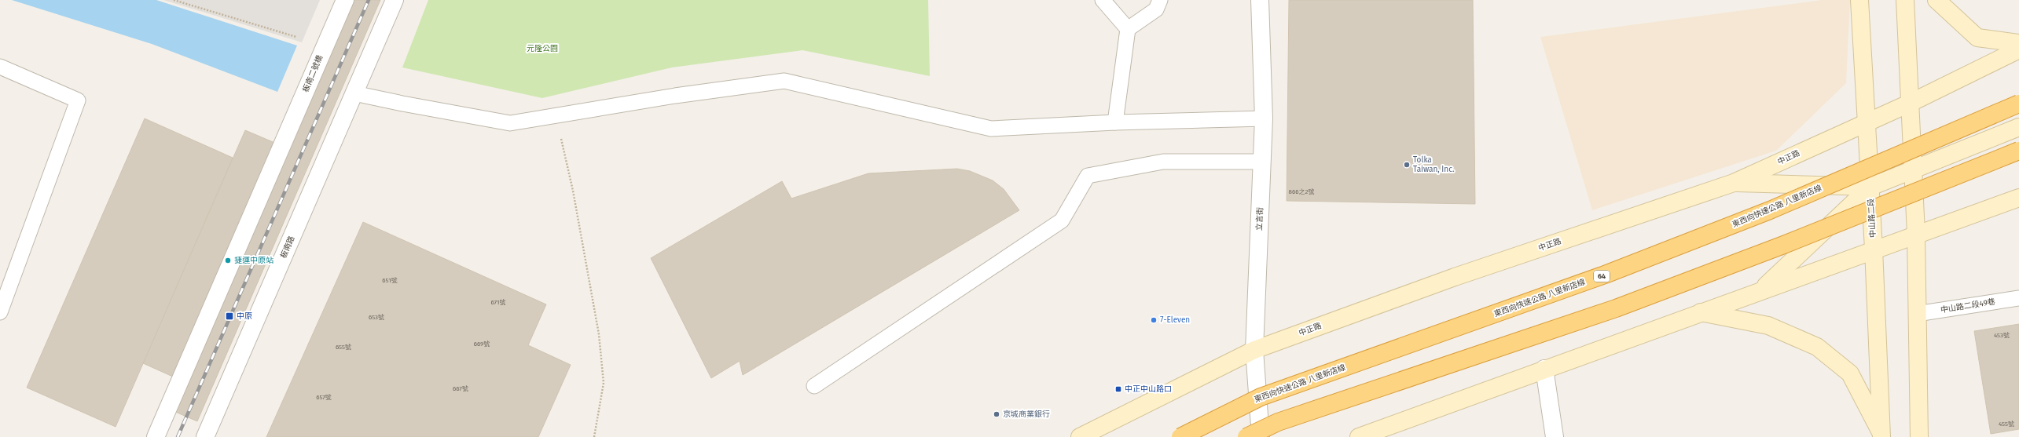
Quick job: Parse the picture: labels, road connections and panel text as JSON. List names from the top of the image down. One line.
{"streets":{"highway":["東西向快速公路 八里新店線","64"],"main road":["中正路","中山路二段"],"street":["板南二號橋","立言街","板南路"],"lane":["中山路二段49巷"]},"crossings":[["中正路","中山路二段"],["中正路","立言街"]],"parks":["元隆公園"],"places":{"other":["Tolka Taiwan, Inc.","捷運中原站","7-Eleven","京城商業銀行"],"transit":["中原","中正中山路口"]},"house_numbers":["866之2號","651號","671號","653號","453號","669號","655號","667號","657號","455號"]}
